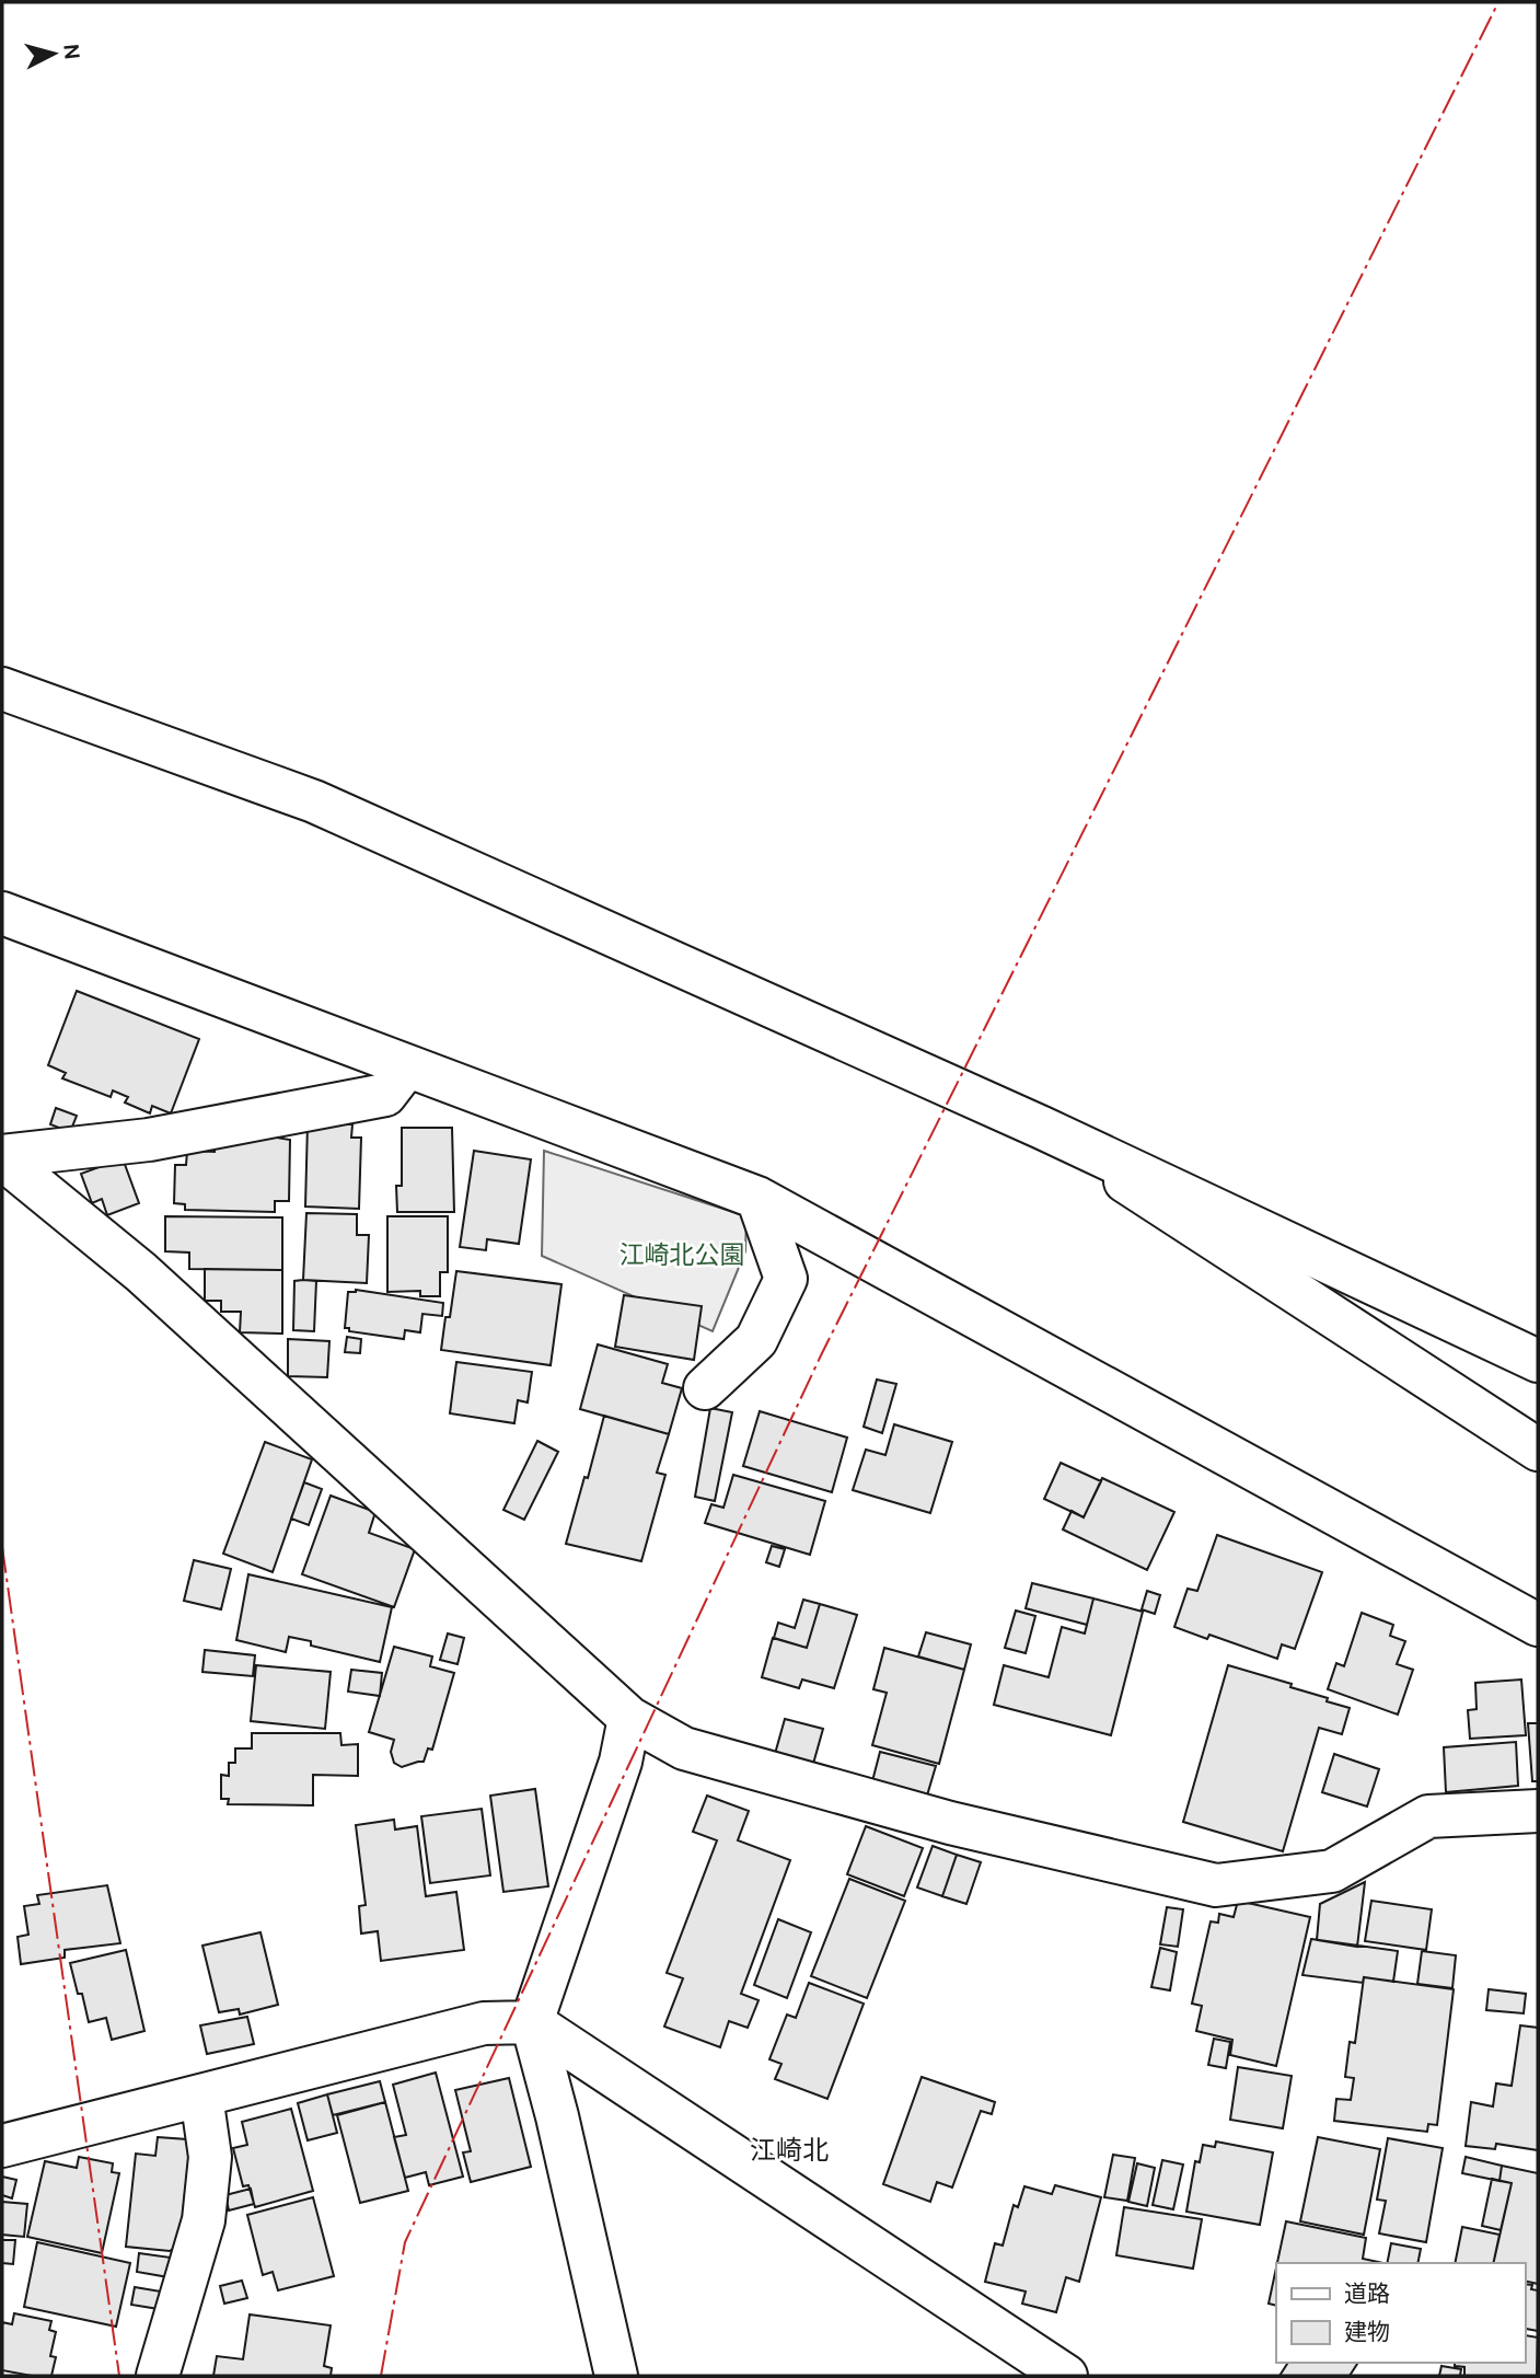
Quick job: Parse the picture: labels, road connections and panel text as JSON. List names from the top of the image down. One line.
{"districts":["江崎北"],"parks":["江崎北公園"],"legend":["道路","建物"],"north":"right"}
